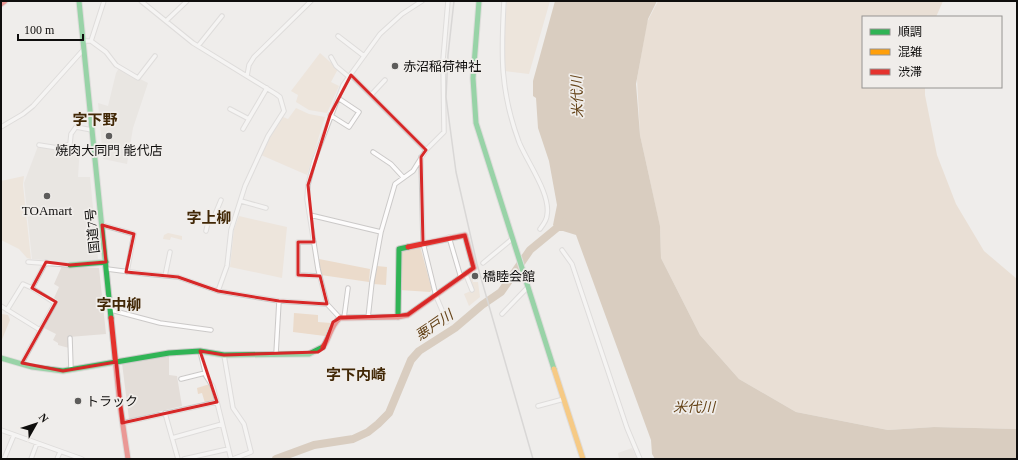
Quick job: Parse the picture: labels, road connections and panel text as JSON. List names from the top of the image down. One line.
{"streets":{"main road":["国道7号"]},"districts":["字下野","字上柳","字中柳","字下内崎"],"water":["米代川","悪戸川"],"places":["赤沼稲荷神社","焼肉大同門 能代店","TOAmart","橋睦会館","トラック"],"legend":["順調","混雑","渋滞"],"scale_bar":"100 m","north":"top right"}
